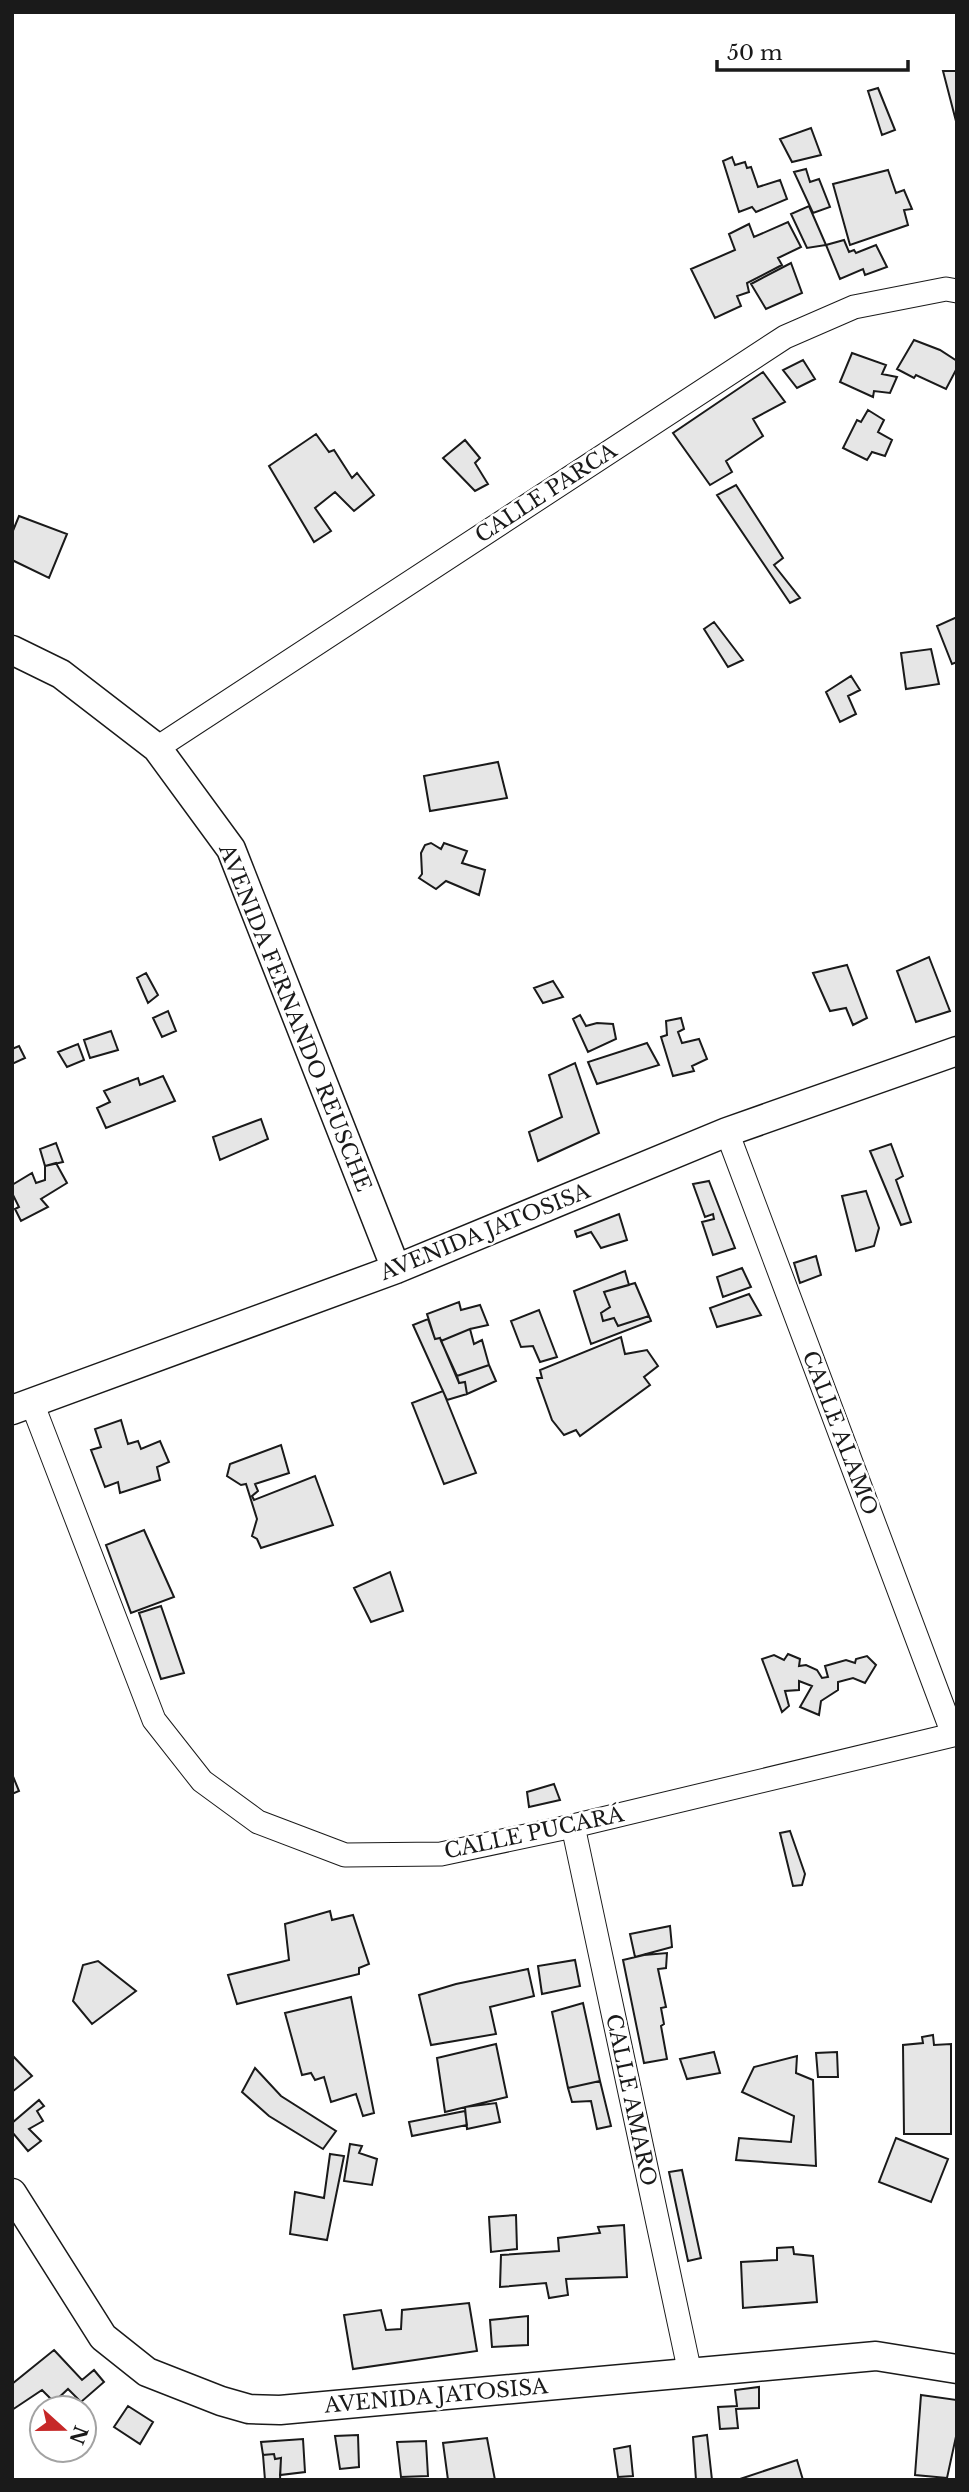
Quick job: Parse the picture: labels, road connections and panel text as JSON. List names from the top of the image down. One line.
{"streets":{"street":["CALLE PARCA","AVENIDA FERNANDO REUSCHE","AVENIDA JATOSISA","CALLE ALAMO","CALLE PUCARÁ","CALLE AMARO"]},"crossings":[["CALLE PARCA","AVENIDA FERNANDO REUSCHE"],["AVENIDA FERNANDO REUSCHE","AVENIDA JATOSISA"],["AVENIDA JATOSISA","CALLE ALAMO"],["AVENIDA JATOSISA","CALLE PUCARÁ"],["AVENIDA JATOSISA","CALLE AMARO"],["CALLE ALAMO","CALLE PUCARÁ"],["CALLE PUCARÁ","CALLE AMARO"]],"scale_bar":"50 m","north":"right"}
